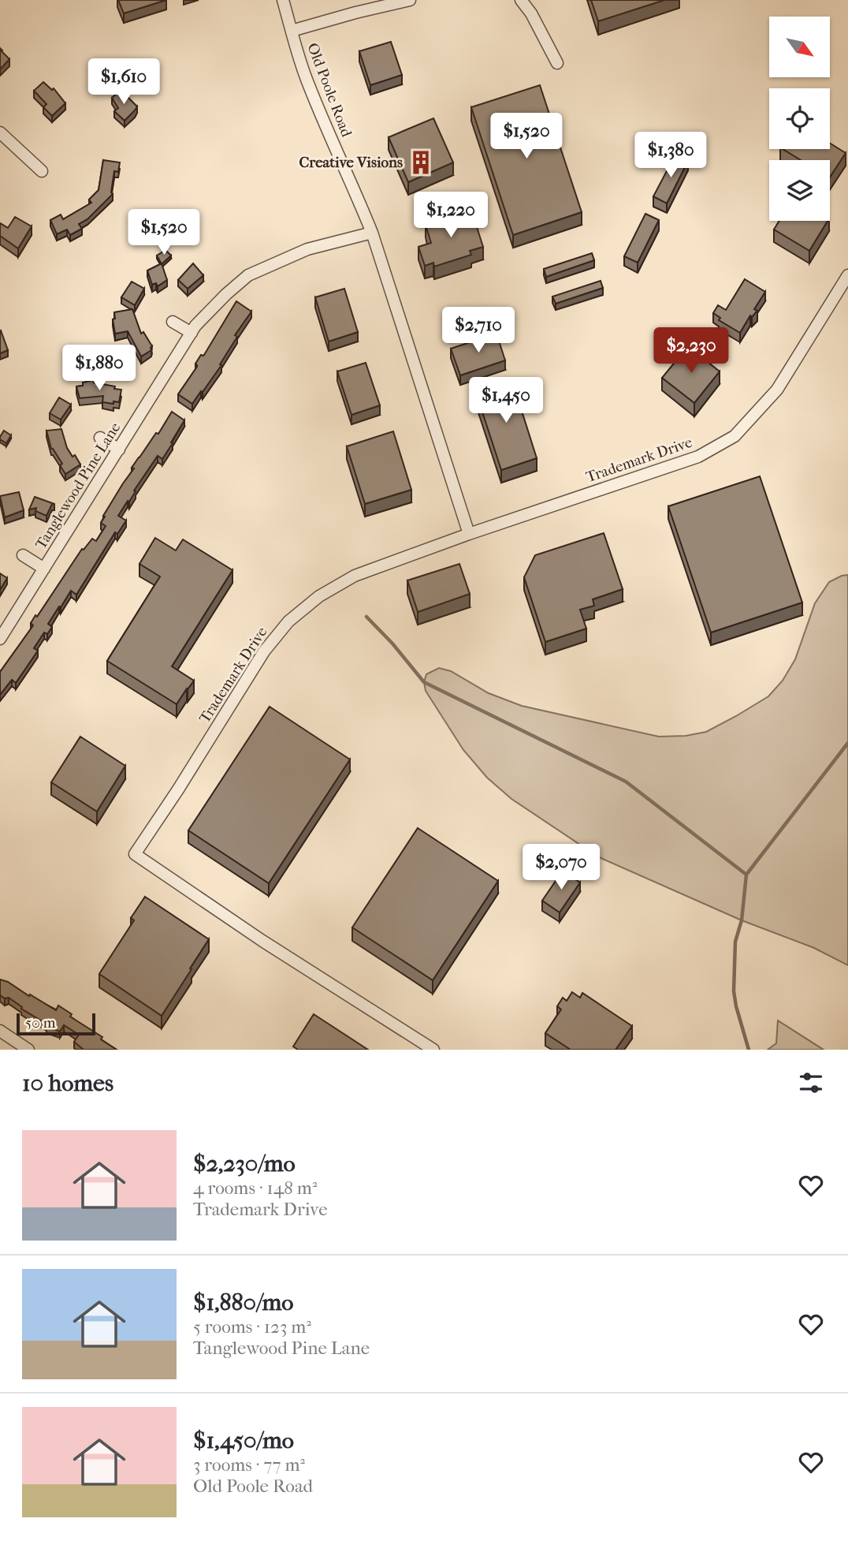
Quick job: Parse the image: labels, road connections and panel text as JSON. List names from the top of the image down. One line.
{"streets":{"street":["Old Poole Road","Trademark Drive","Tanglewood Pine Lane"]},"crossings":[["Old Poole Road","Trademark Drive"],["Old Poole Road","Tanglewood Pine Lane"]],"places":{"building":["Creative Visions"]},"scale_bar":"50 m","north":"bottom right","page":{"price":["$1,610","$1,520","$1,380","$1,220","$1,520","$2,710","$2,230","$1,880","$1,450","$2,070"],"scale":"50 m","heading":"10 homes","list":[{"name":"$2,230/mo","note":"4 rooms · 148 m² · Trademark Drive"},{"name":"$1,880/mo","note":"5 rooms · 123 m² · Tanglewood Pine Lane"},{"name":"$1,450/mo","note":"3 rooms · 77 m² · Old Poole Road"}]}}
